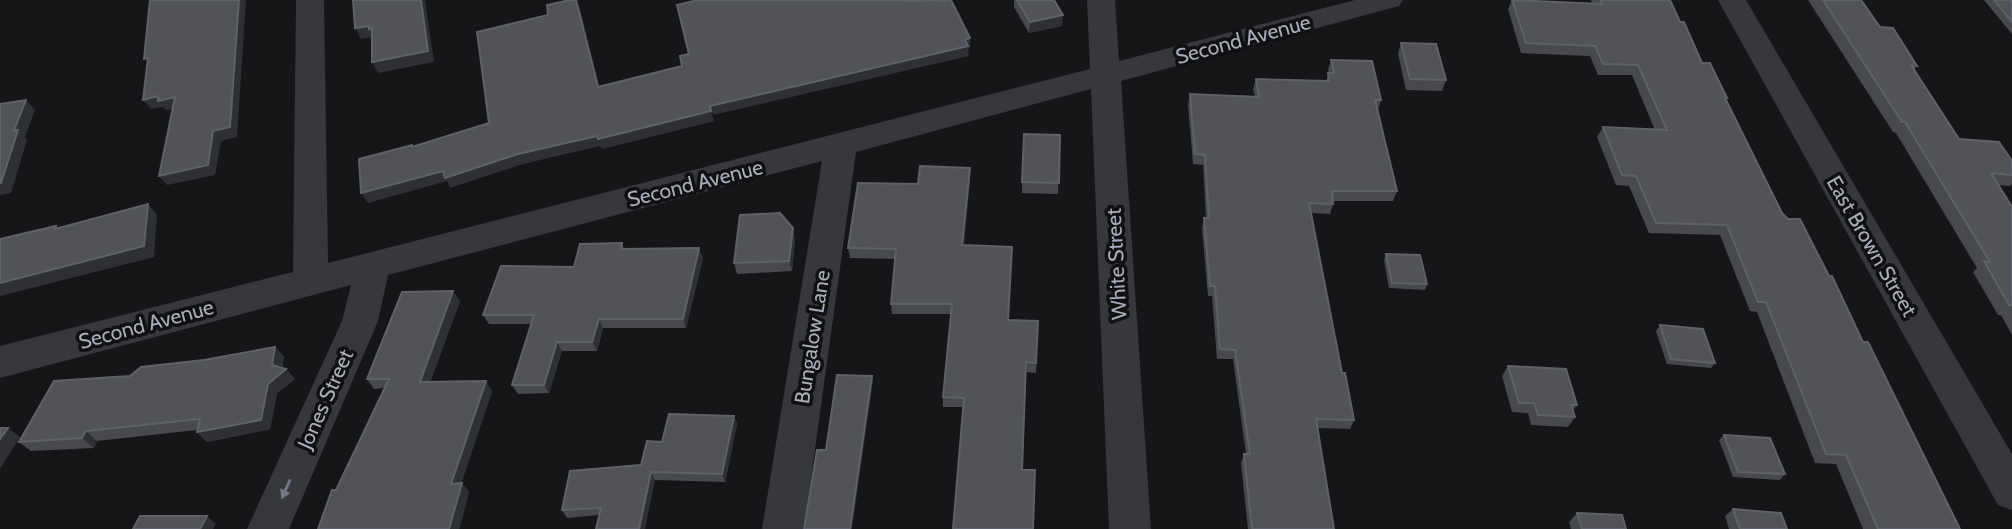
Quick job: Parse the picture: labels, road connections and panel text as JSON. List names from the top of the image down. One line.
{"streets":{"street":["Second Avenue","East Brown Street","White Street","Bungalow Lane","Jones Street"]},"crossings":[["Second Avenue","White Street"],["Second Avenue","Bungalow Lane"],["Second Avenue","Jones Street"]],"one_way":["Jones Street"]}
